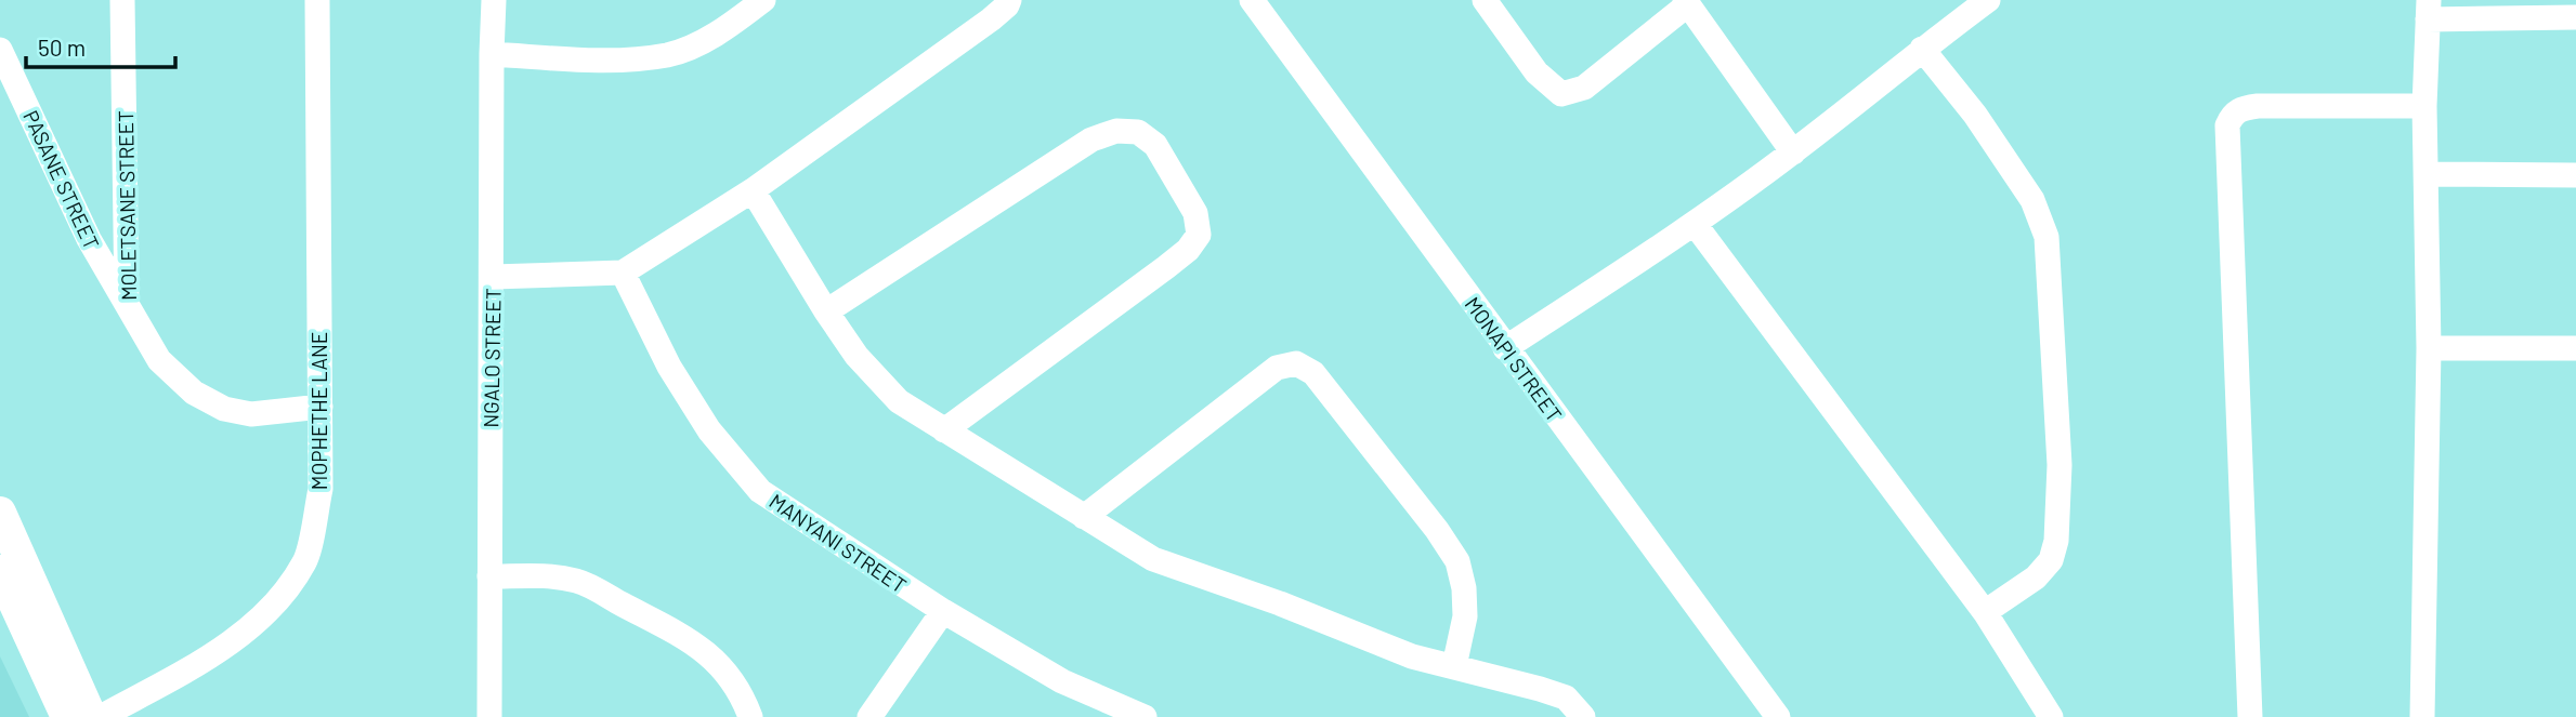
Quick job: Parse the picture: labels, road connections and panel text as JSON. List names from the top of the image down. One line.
{"streets":{"street":["PASANE STREET","MOLETSANE STREET","NGALO STREET","MONAPI STREET","MOPHETHE LANE","MANYANI STREET"]},"crossings":[["PASANE STREET","MOLETSANE STREET"],["MOLETSANE STREET","MOPHETHE LANE"]],"scale_bar":"50 m"}
